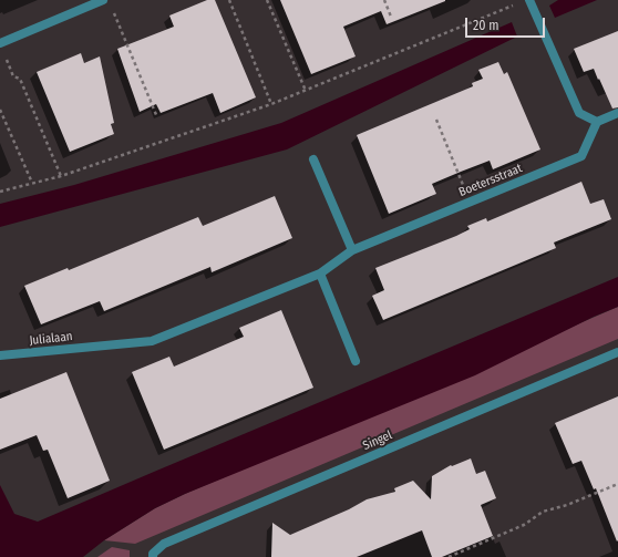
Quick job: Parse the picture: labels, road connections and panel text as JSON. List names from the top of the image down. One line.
{"streets":{"street":["Boetersstraat","Julialaan","Singel"]},"crossings":[["Boetersstraat","Julialaan"]],"scale_bar":"20 m"}
